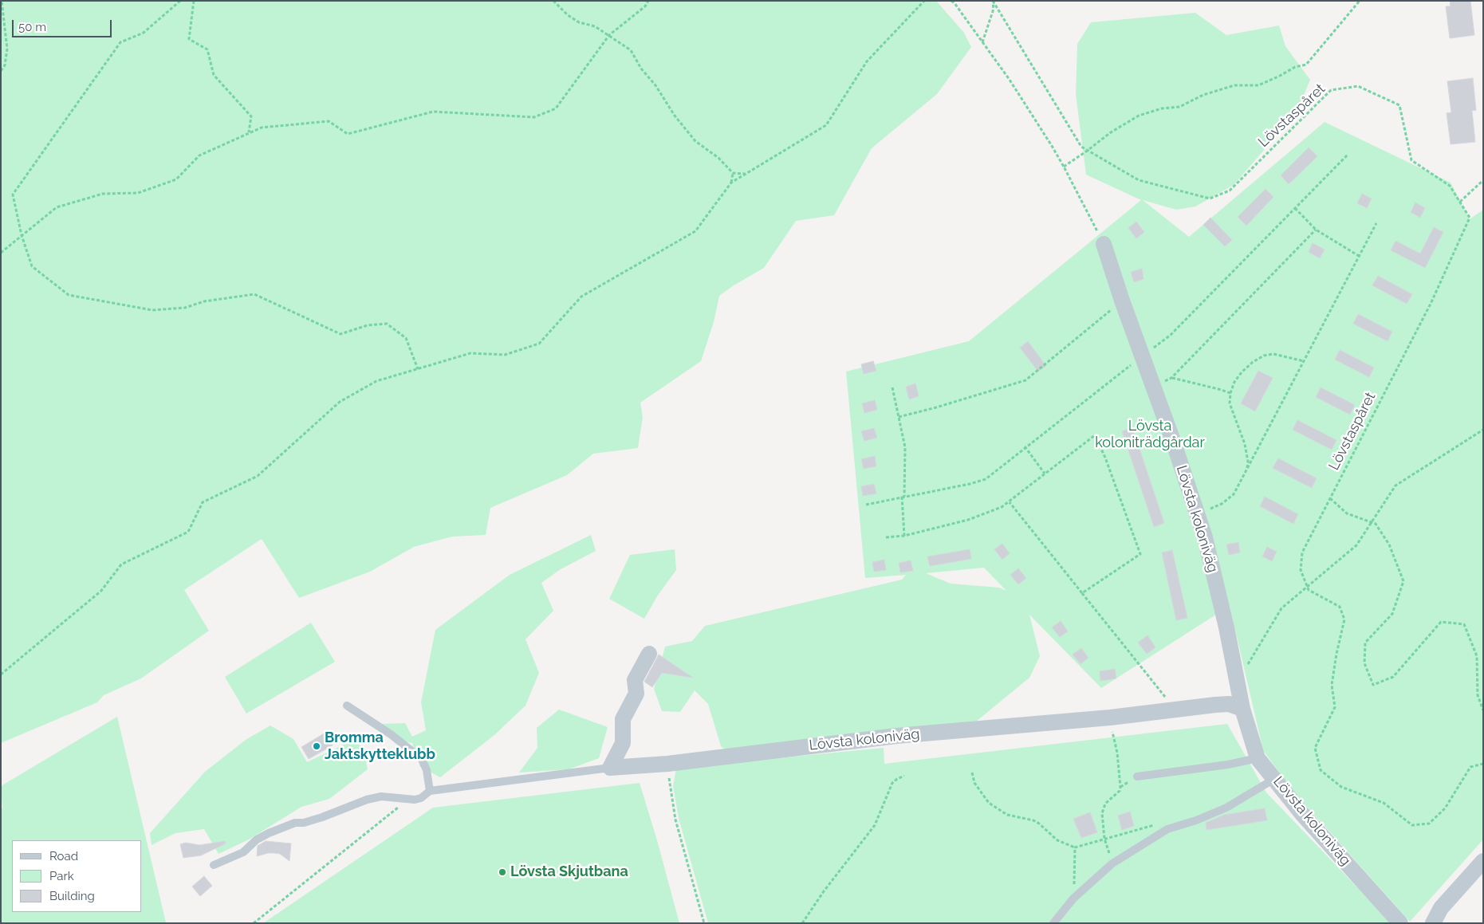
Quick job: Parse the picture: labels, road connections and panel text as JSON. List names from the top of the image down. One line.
{"streets":{"street":["Lövsta koloniväg"],"path":["Lövstaspåret"]},"parks":["Lövsta koloniträdgårdar"],"places":["Bromma Jaktskytteklubb","Lövsta Skjutbana"],"legend":["Road","Park","Building"],"scale_bar":"50 m"}
